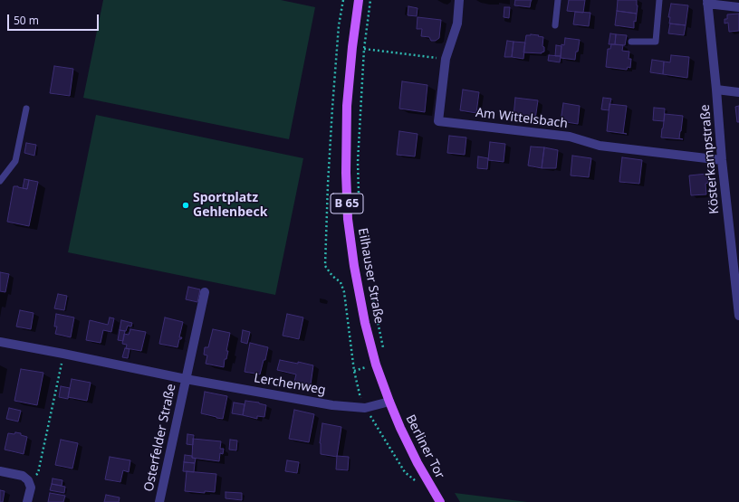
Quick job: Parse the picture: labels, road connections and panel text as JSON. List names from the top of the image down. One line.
{"streets":{"main road":["B 65","Eilhauser Straße","Berliner Tor"],"street":["Am Wittelsbach","Kösterkampstraße","Lerchenweg","Osterfelder Straße"]},"crossings":[["Am Wittelsbach","Kösterkampstraße"],["Eilhauser Straße","Lerchenweg"],["Eilhauser Straße","Berliner Tor"],["Lerchenweg","Osterfelder Straße"],["Lerchenweg","Berliner Tor"]],"places":["Sportplatz Gehlenbeck"],"scale_bar":"50 m"}
